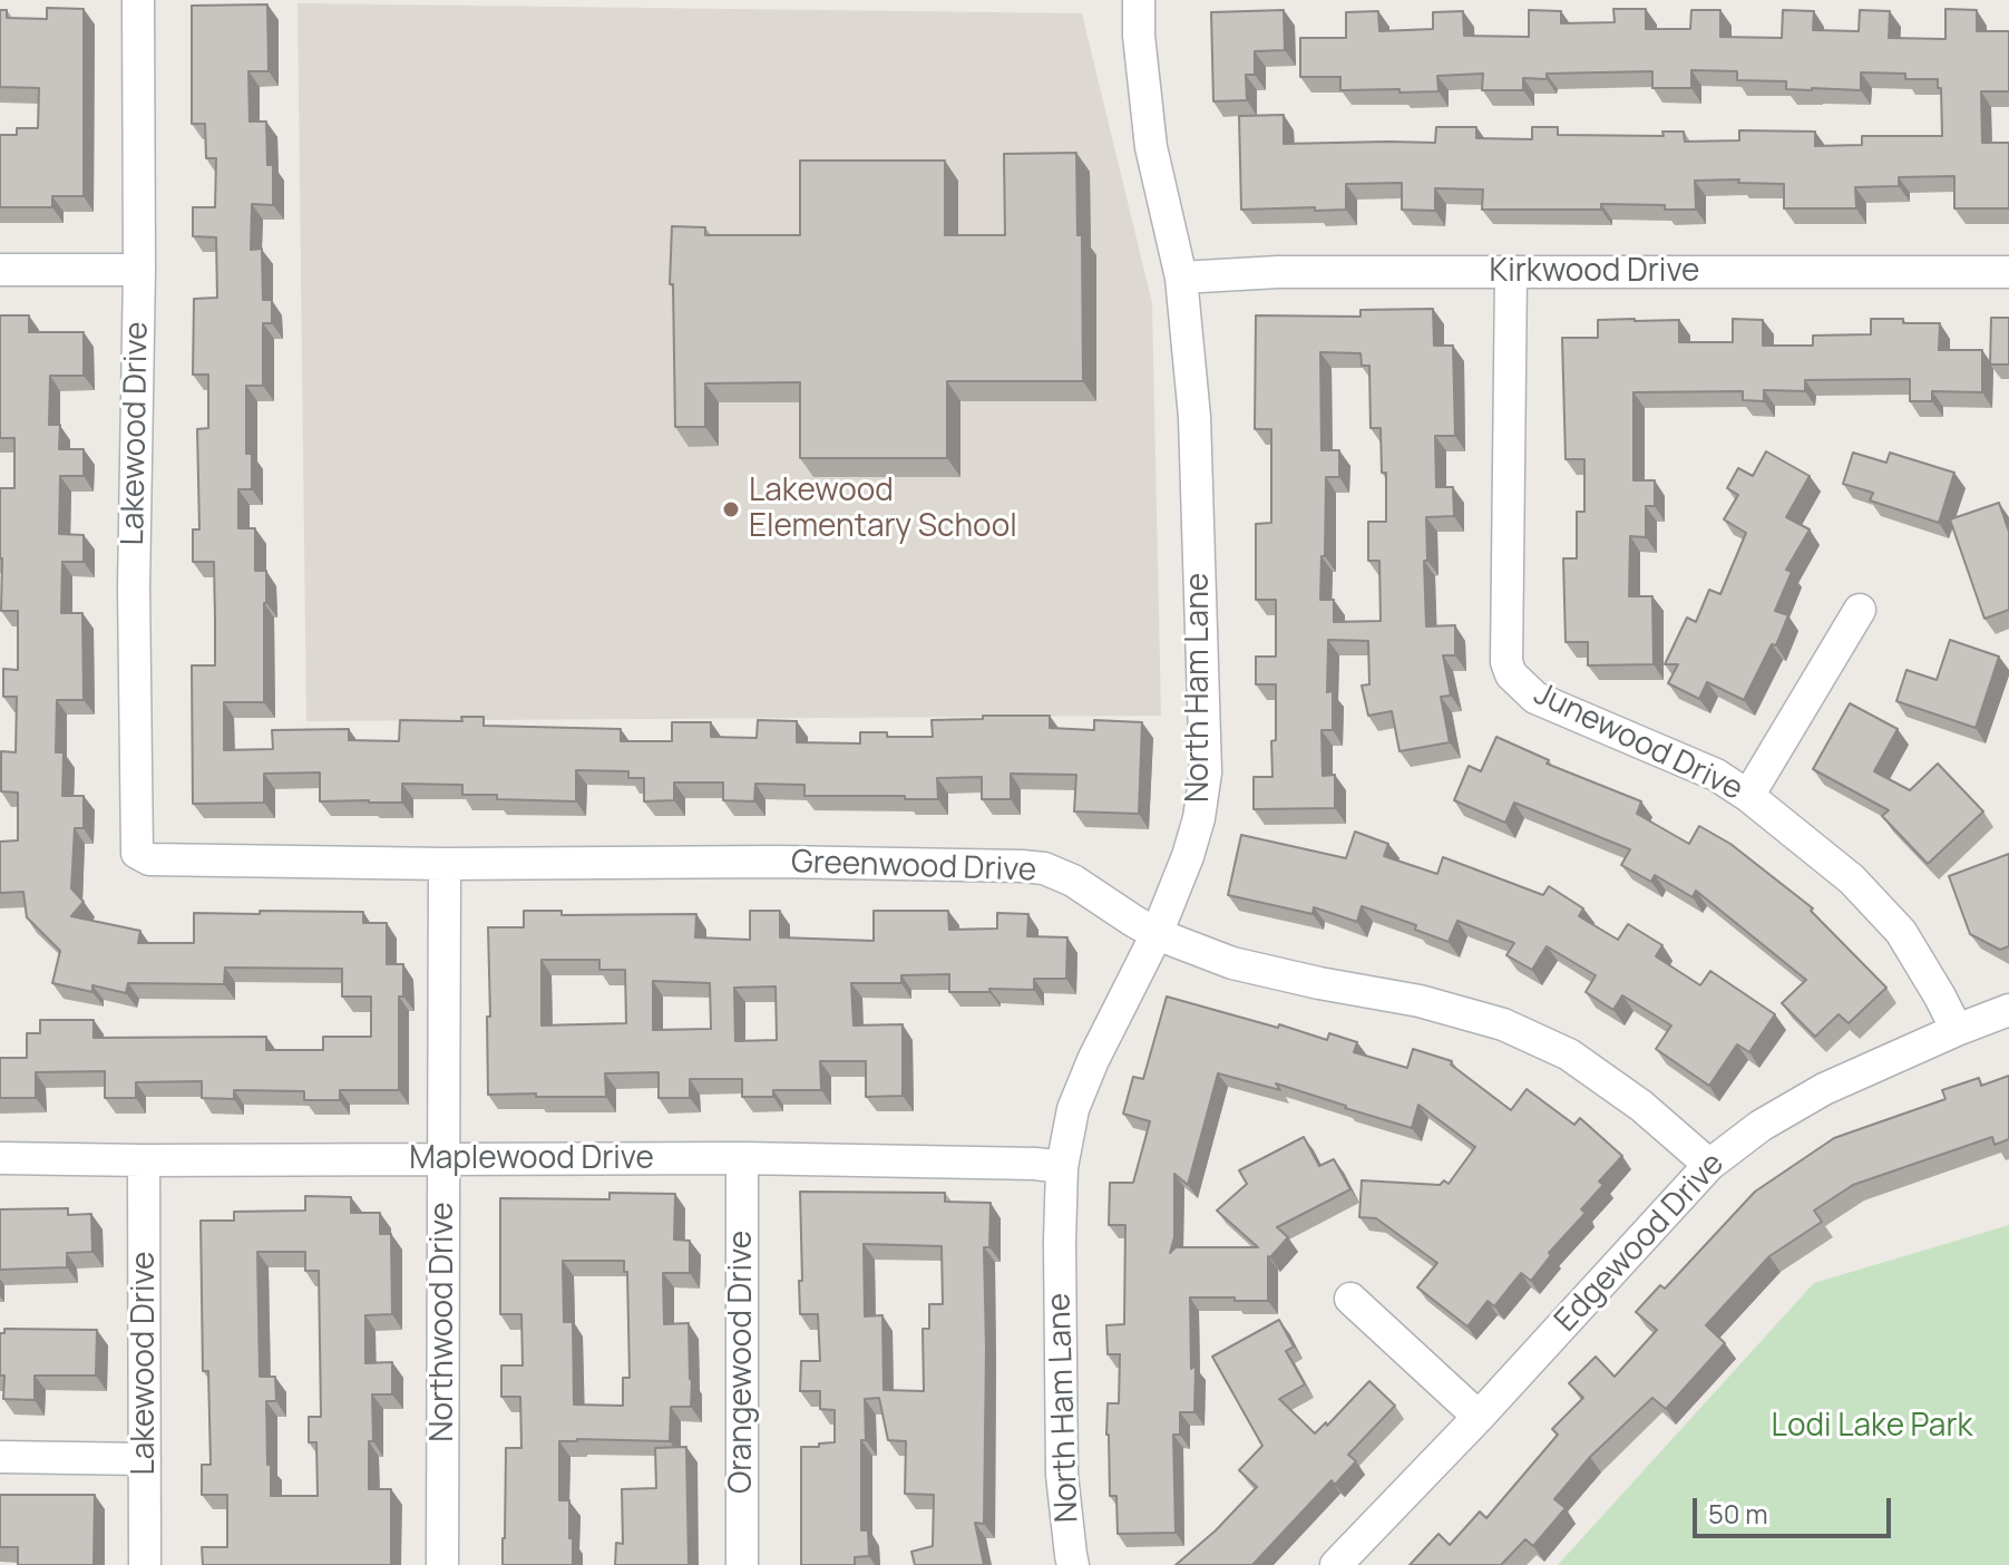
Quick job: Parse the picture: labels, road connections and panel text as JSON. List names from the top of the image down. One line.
{"streets":{"street":["Kirkwood Drive","Lakewood Drive","North Ham Lane","Junewood Drive","Greenwood Drive","Maplewood Drive","Edgewood Drive","Northwood Drive","Orangewood Drive"]},"crossings":[["Kirkwood Drive","North Ham Lane"],["Kirkwood Drive","Junewood Drive"],["Lakewood Drive","Greenwood Drive"],["Lakewood Drive","Maplewood Drive"],["North Ham Lane","Greenwood Drive"],["North Ham Lane","Maplewood Drive"],["Junewood Drive","Edgewood Drive"],["Greenwood Drive","Edgewood Drive"],["Greenwood Drive","Northwood Drive"],["Maplewood Drive","Northwood Drive"],["Maplewood Drive","Orangewood Drive"]],"parks":["Lodi Lake Park"],"places":["Lakewood Elementary School"],"scale_bar":"50 m"}
